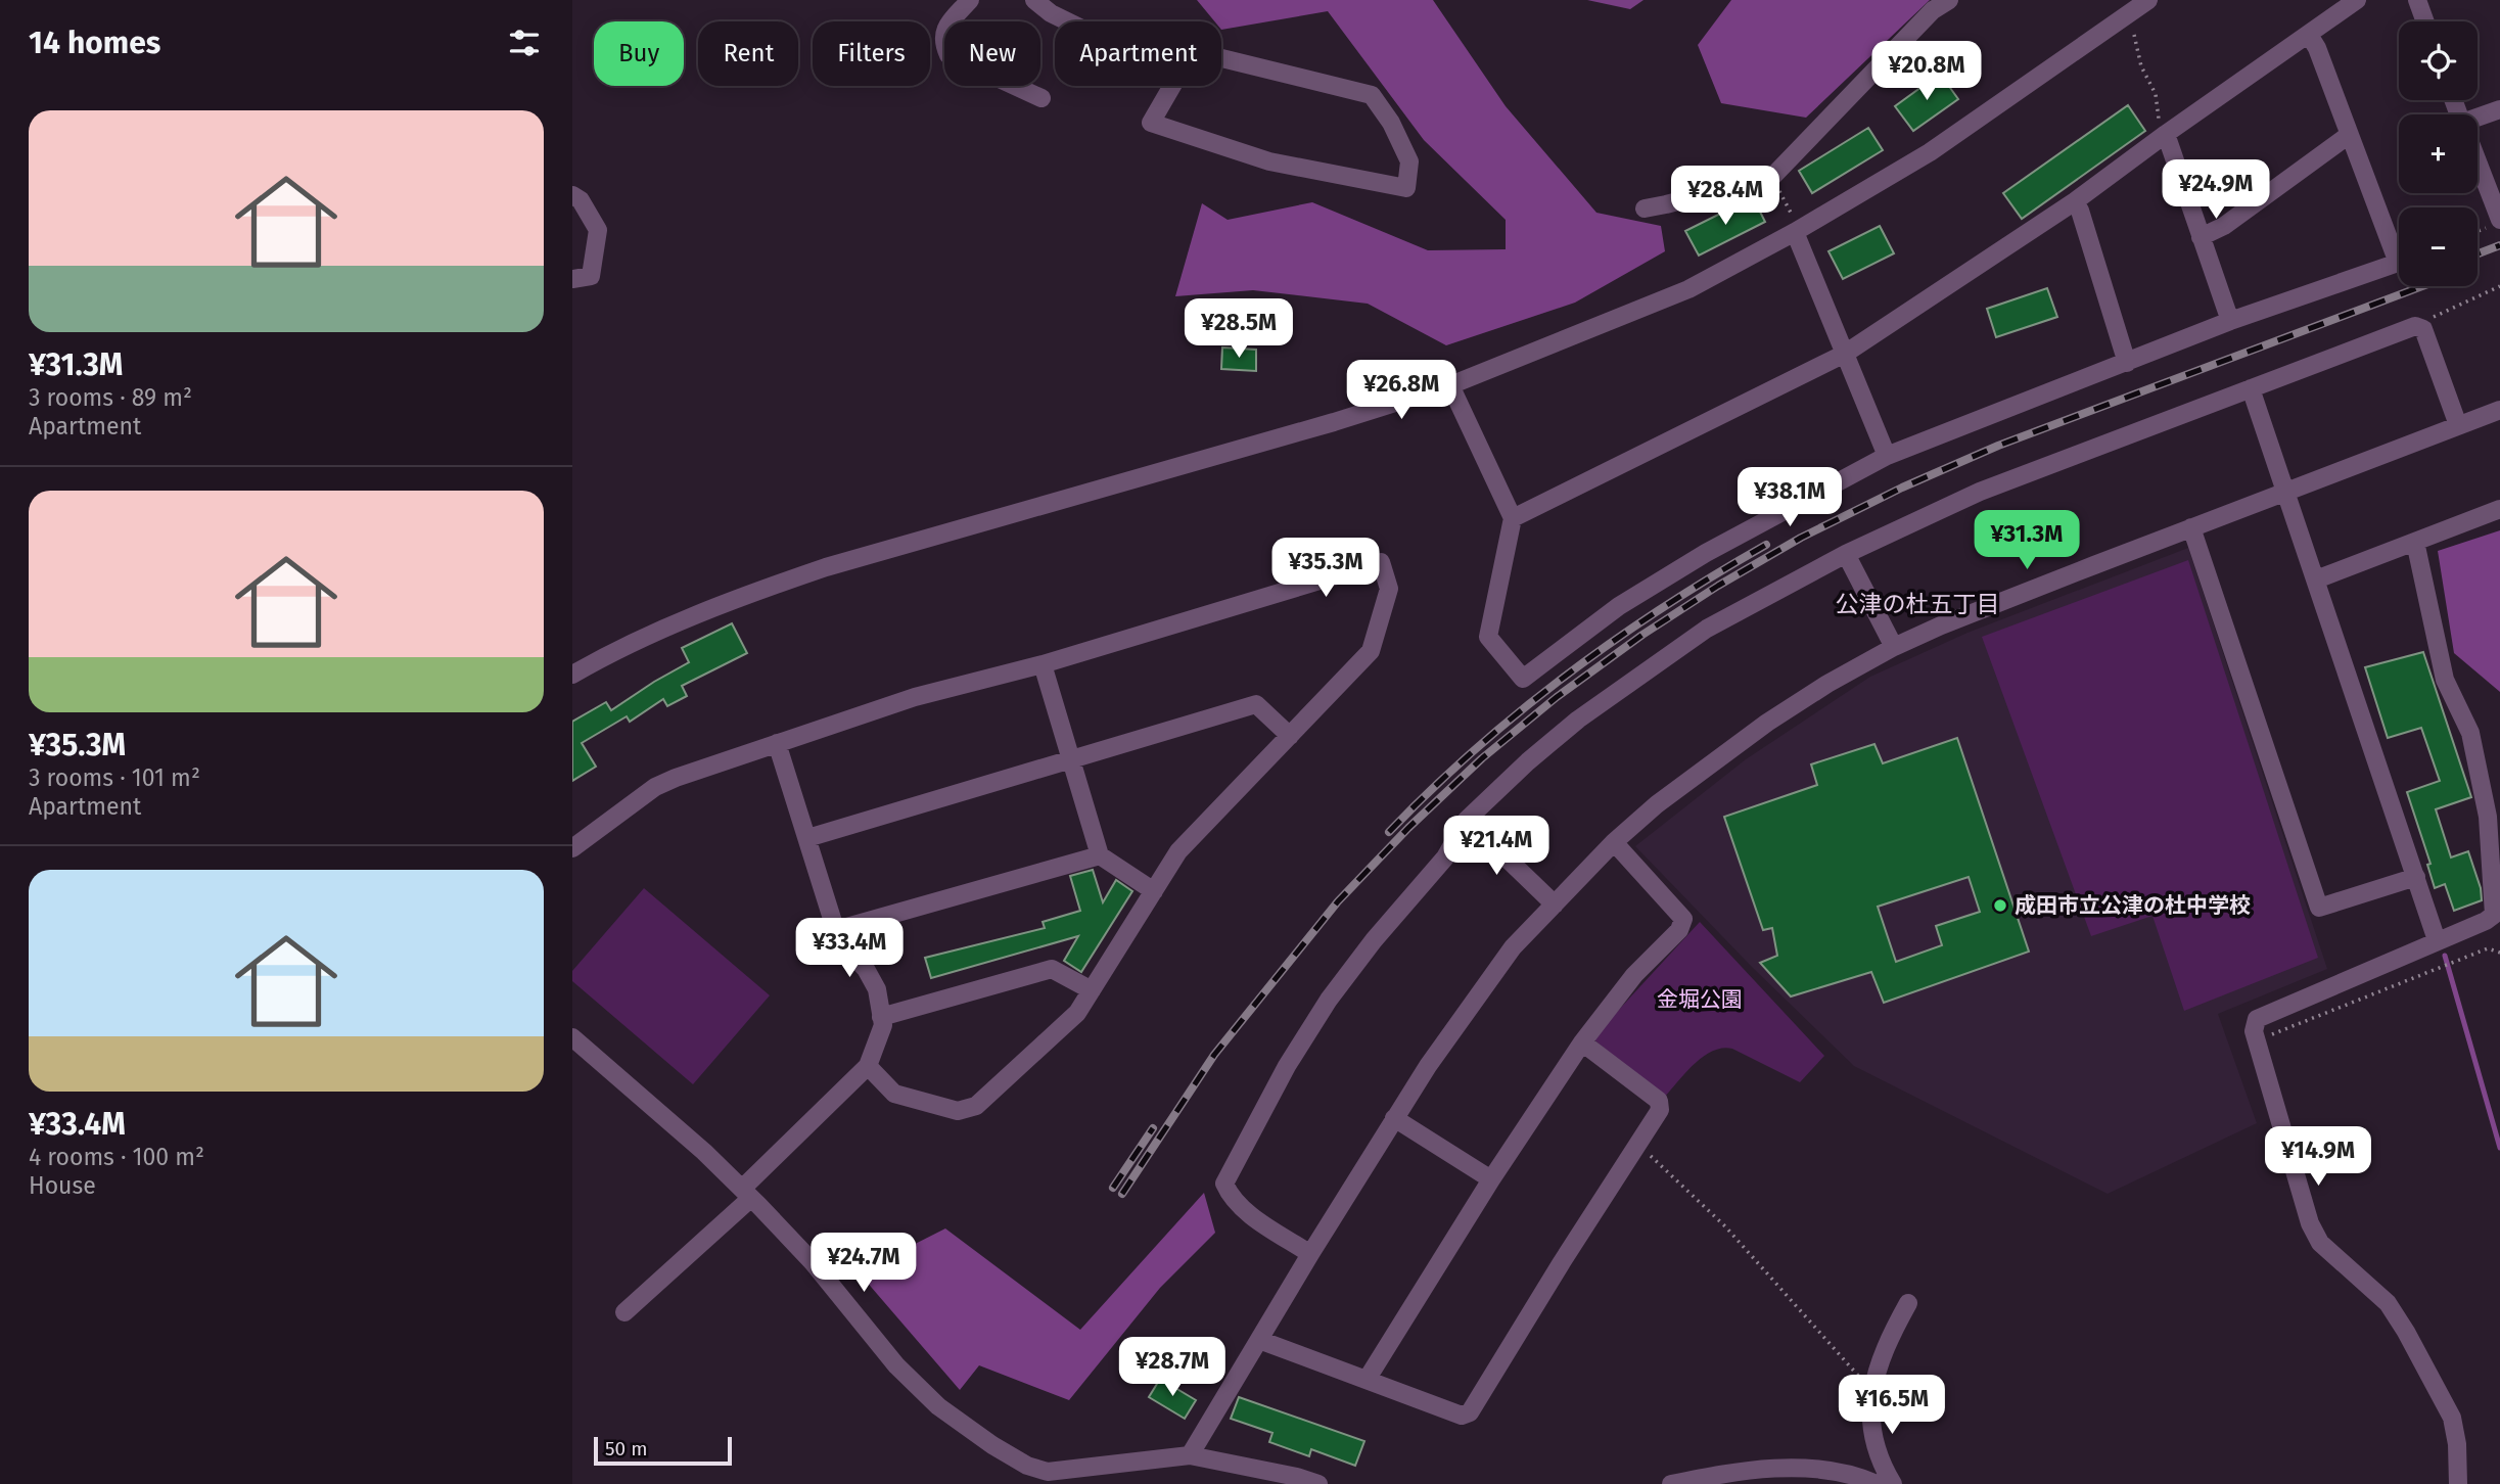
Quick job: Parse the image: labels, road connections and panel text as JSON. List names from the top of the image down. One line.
{"districts":["公津の杜五丁目"],"parks":["金堀公園"],"places":["成田市立公津の杜中学校"],"scale_bar":"50 m","page":{"heading":"14 homes","map_buttons":["+","−"],"chip":["Buy","Rent","Filters","New","Apartment"],"price":["¥20.8M","¥24.9M","¥28.4M","¥28.5M","¥26.8M","¥38.1M","¥31.3M","¥35.3M","¥21.4M","¥33.4M","¥14.9M","¥24.7M","¥28.7M","¥16.5M"],"list":[{"name":"¥31.3M","note":"3 rooms · 89 m² · Apartment"},{"name":"¥35.3M","note":"3 rooms · 101 m² · Apartment"},{"name":"¥33.4M","note":"4 rooms · 100 m² · House"}],"scale":"50 m"}}
